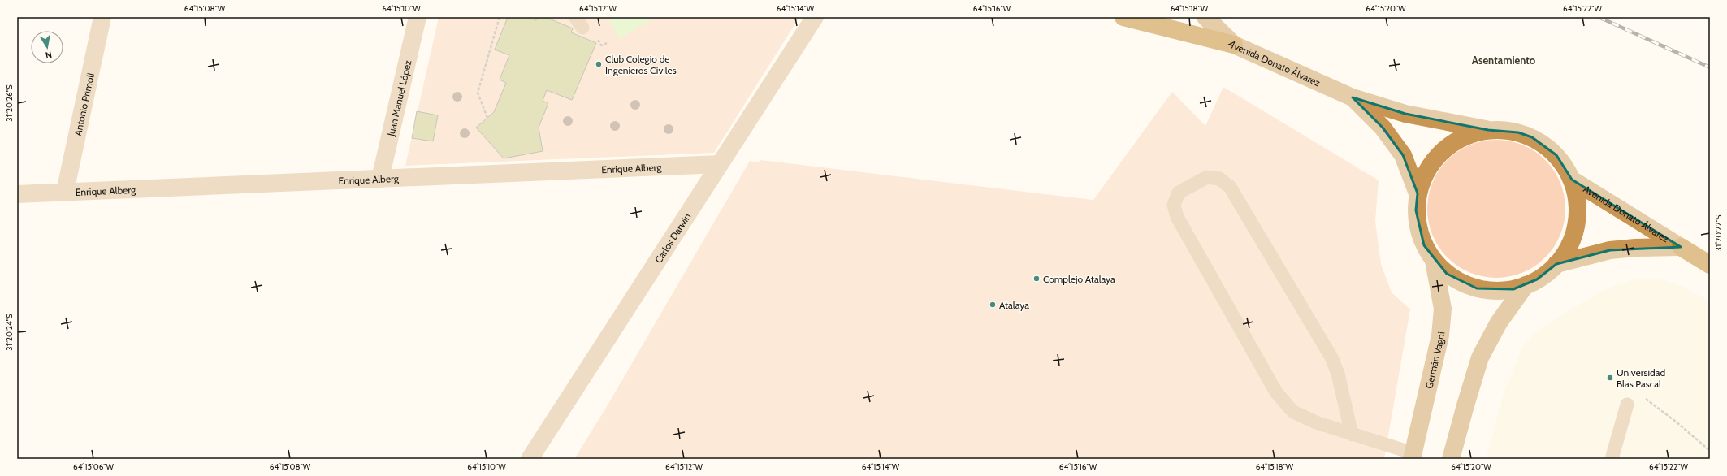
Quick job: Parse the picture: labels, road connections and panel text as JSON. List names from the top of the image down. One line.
{"streets":{"main road":["Avenida Donato Álvarez","Germán Vagni"],"street":["Juan Manuel López","Antonio Prímoli","Enrique Alberg","Carlos Darwin"]},"crossings":[["Juan Manuel López","Enrique Alberg"],["Antonio Prímoli","Enrique Alberg"],["Enrique Alberg","Carlos Darwin"]],"districts":["Asentamiento"],"places":["Club Colegio de Ingenieros Civiles","Complejo Atalaya","Atalaya","Universidad Blas Pascal"],"north":"bottom","coordinates":["64°15'08\"W","64°15'10\"W","64°15'12\"W","64°15'14\"W","64°15'16\"W","64°15'18\"W","64°15'20\"W","64°15'22\"W","31°20'26\"S","31°20'22\"S","31°20'24\"S","64°15'06\"W"]}
